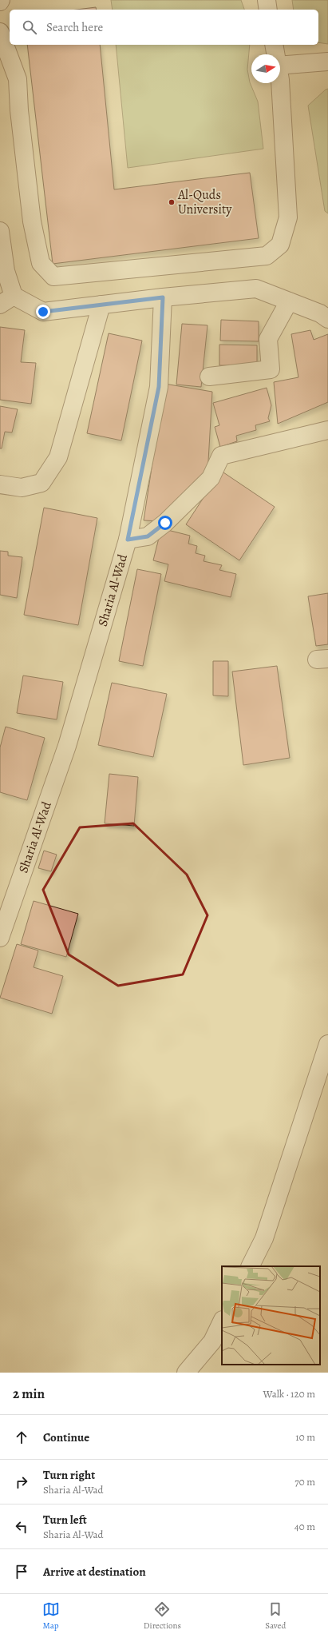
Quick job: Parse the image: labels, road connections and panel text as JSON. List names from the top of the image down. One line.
{"streets":{"street":["Sharia Al-Wad"]},"places":["Al-Quds University"],"north":"right","page":{"search":"Search here","heading":["2 min","Walk · 120 m"],"list":[["Continue","10 m"],["Turn right","Sharia Al-Wad","70 m"],["Turn left","Sharia Al-Wad","40 m"],"Arrive at destination"],"nav":["Map","Directions","Saved"]}}
